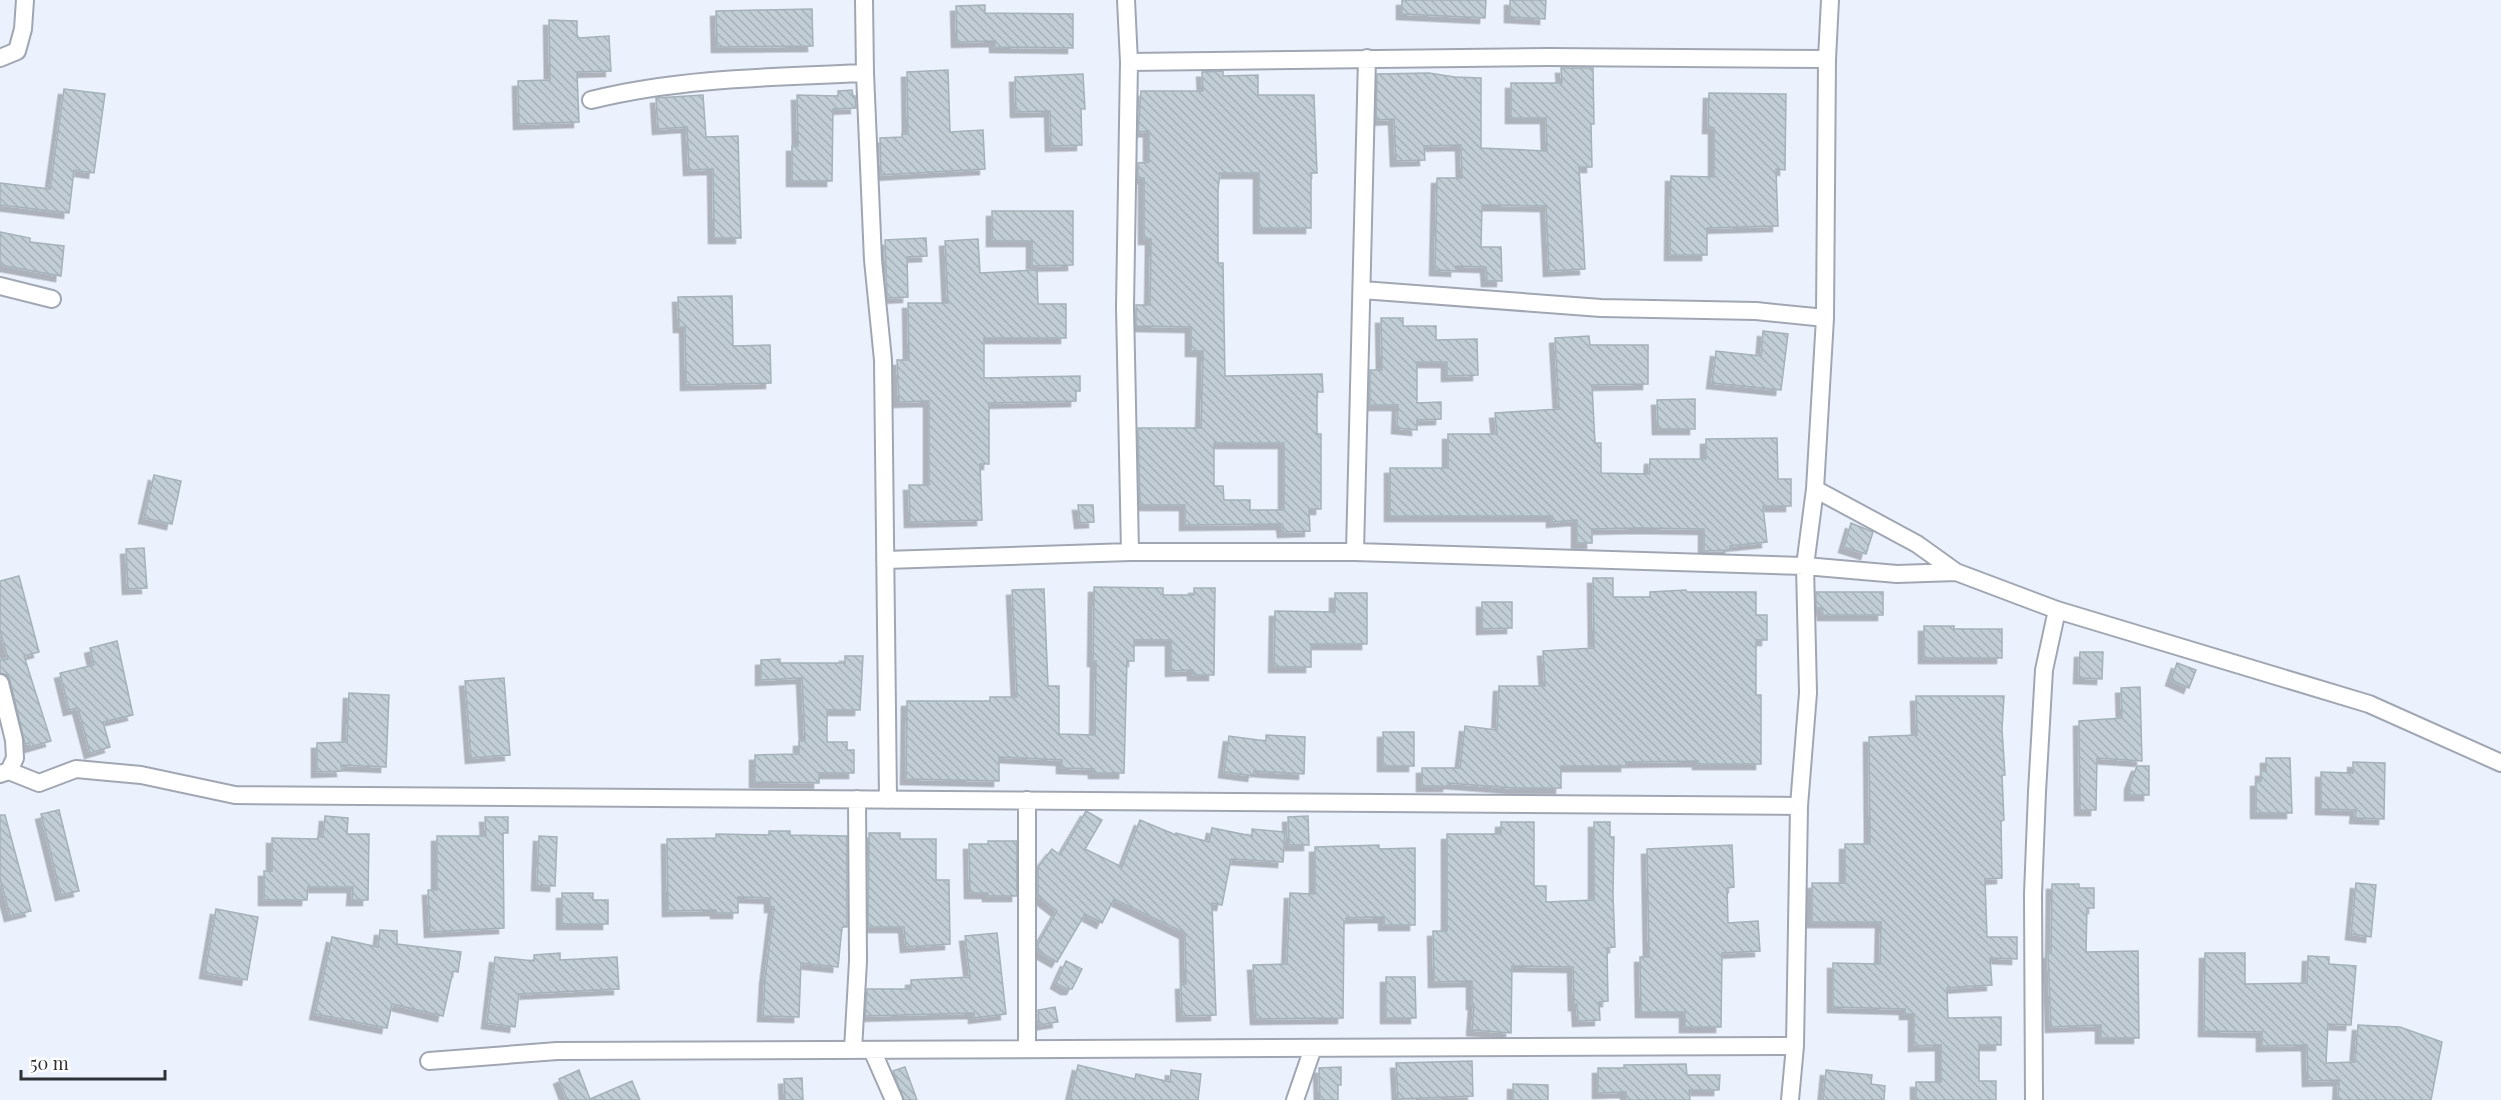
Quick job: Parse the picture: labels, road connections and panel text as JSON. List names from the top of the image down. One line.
{"scale_bar":"50 m"}
